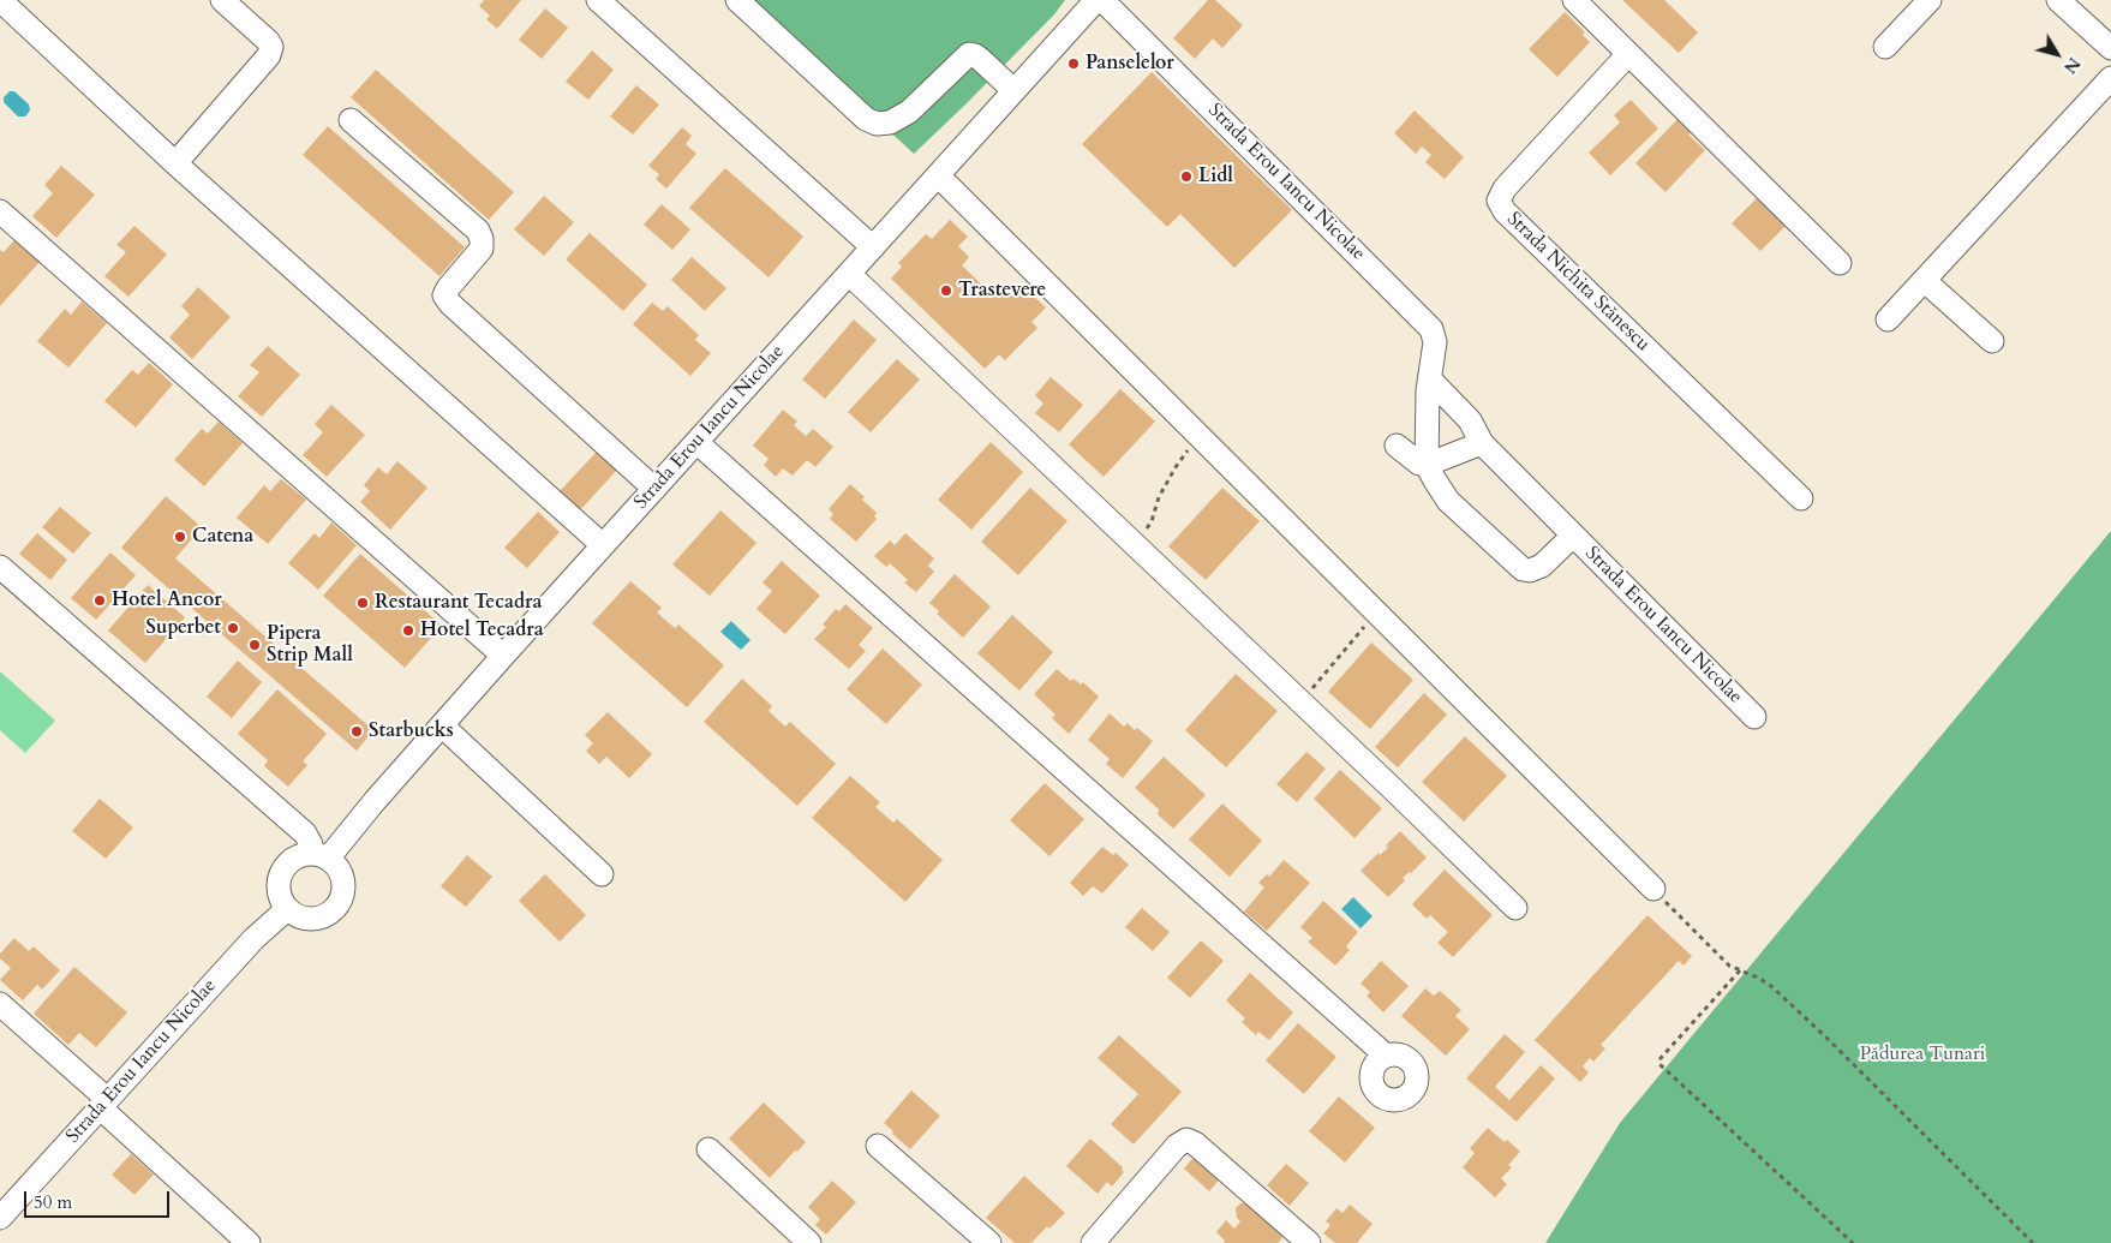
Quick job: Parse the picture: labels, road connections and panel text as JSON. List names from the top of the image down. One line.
{"streets":{"street":["Strada Erou Iancu Nicolae","Strada Nichita Stănescu"]},"parks":["Pădurea Tunari"],"places":["Panselelor","Lidl","Trastevere","Catena","Hotel Ancor","Restaurant Tecadra","Superbet","Hotel Tecadra","Pipera Strip Mall","Starbucks"],"scale_bar":"50 m","north":"bottom right"}
